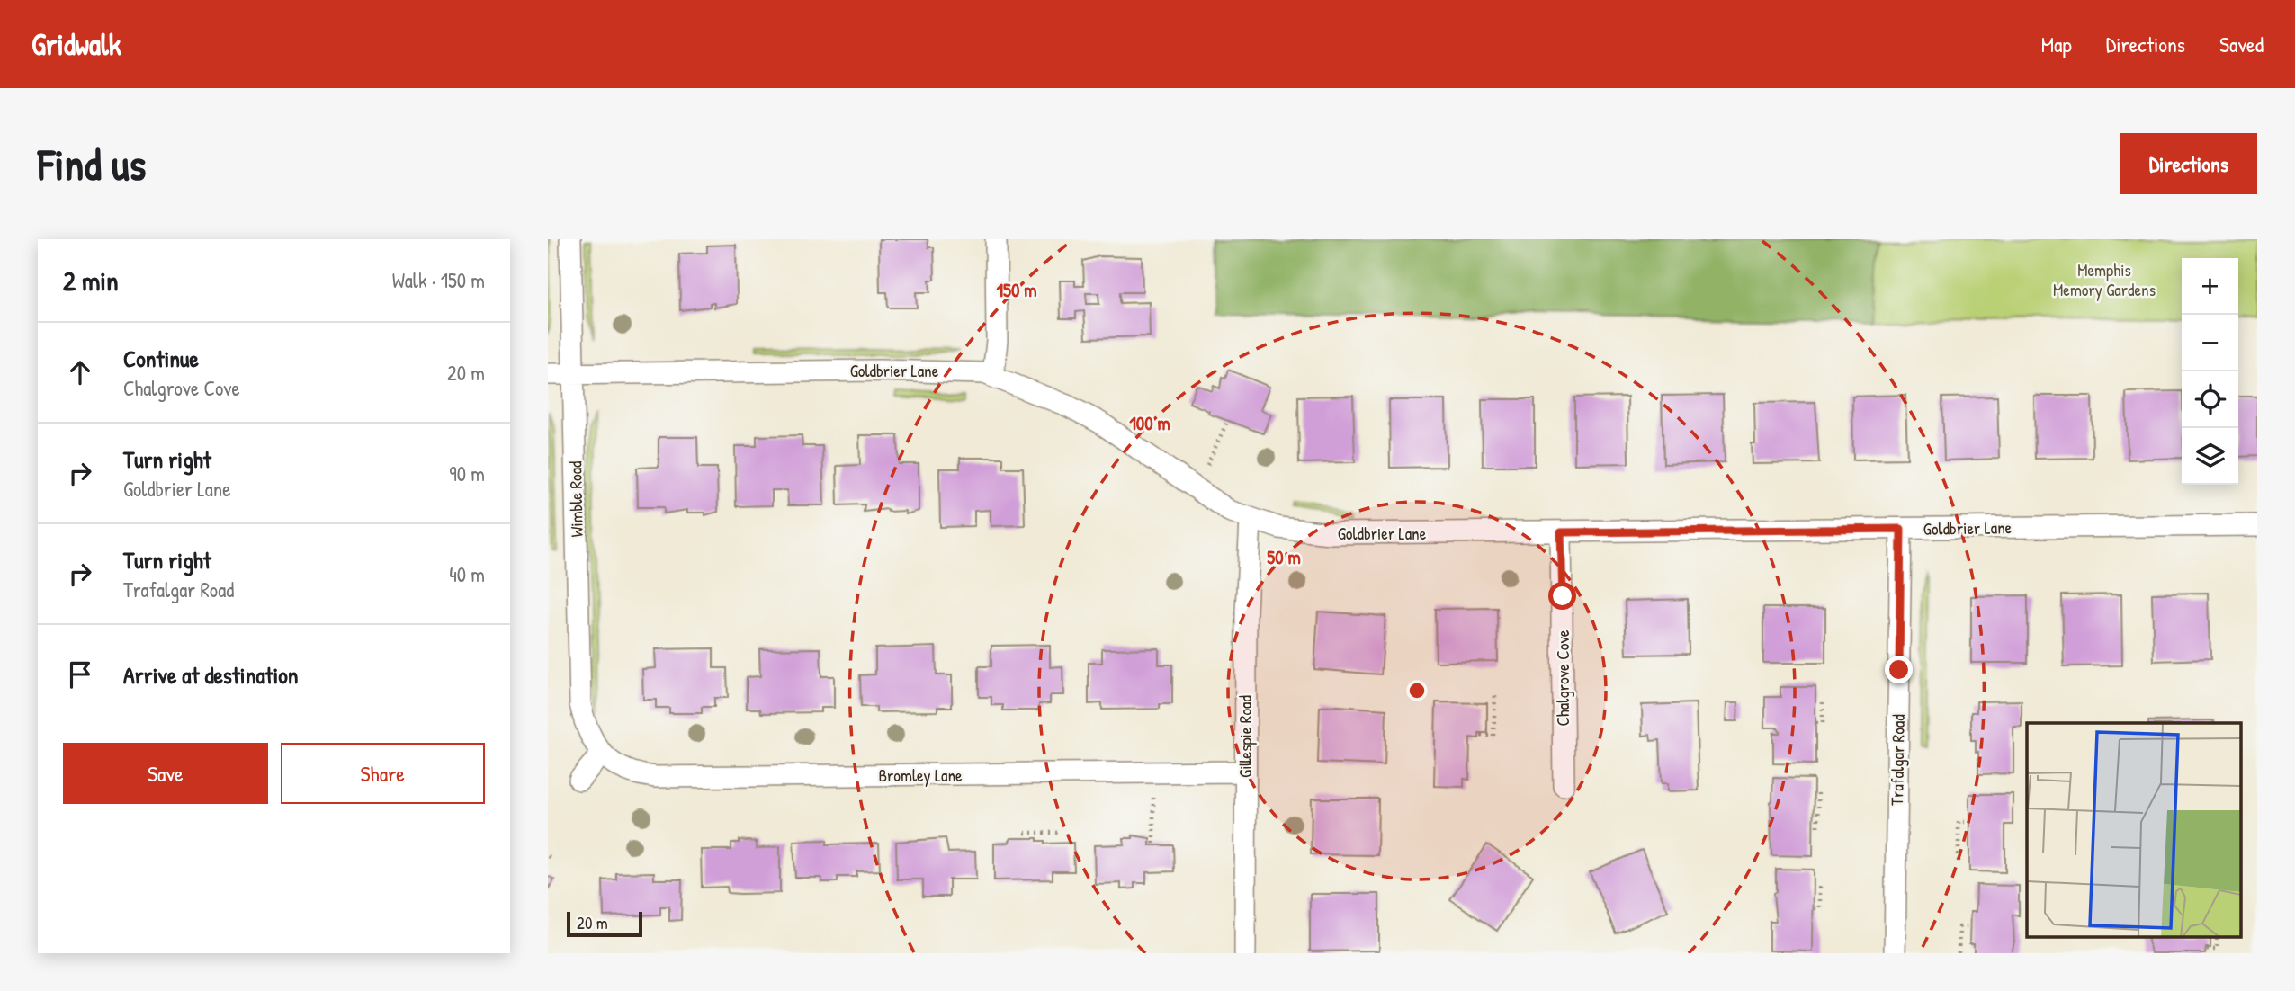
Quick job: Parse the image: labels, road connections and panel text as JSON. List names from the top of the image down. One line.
{"streets":{"street":["Goldbrier Lane","Wimble Road","Chalgrove Cove","Gillespie Road","Trafalgar Road","Bromley Lane"]},"crossings":[["Goldbrier Lane","Wimble Road"],["Goldbrier Lane","Chalgrove Cove"],["Goldbrier Lane","Gillespie Road"],["Goldbrier Lane","Trafalgar Road"],["Wimble Road","Bromley Lane"],["Gillespie Road","Bromley Lane"]],"parks":["Memphis Memory Gardens"],"scale_bar":"20 m","page":{"header":"Gridwalk","nav":["Map","Directions","Saved"],"buttons":["Directions",["Save","Share"]],"title":"Find us","heading":["2 min","Walk · 150 m"],"map_buttons":["+","−"],"list":[["Continue","Chalgrove Cove","20 m"],["Turn right","Goldbrier Lane","90 m"],["Turn right","Trafalgar Road","40 m"],"Arrive at destination"],"scale":"20 m"},"rings":["150 m","100 m","50 m"]}
